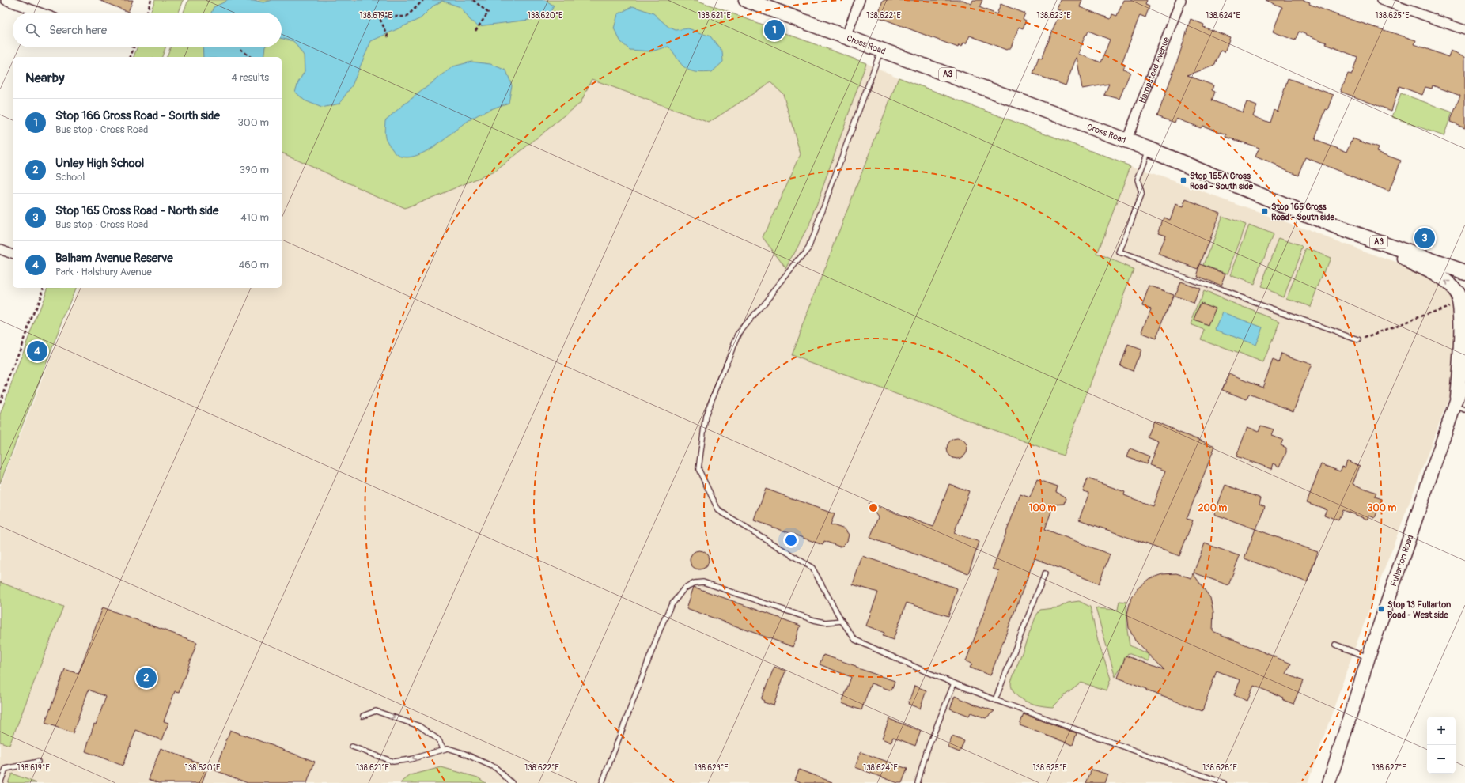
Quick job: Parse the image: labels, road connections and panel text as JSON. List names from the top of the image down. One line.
{"streets":{"highway":["Cross Road","A3"],"main road":["Fullarton Road"],"street":["Hampstead Avenue"]},"crossings":[["Cross Road","Hampstead Avenue"]],"places":{"transit":["Stop 165A Cross Road - South side","Stop 165 Cross Road - South side","Stop 13 Fullarton Road - West side"]},"page":{"search":"Search here","pins":["1","3","4","2"],"heading":["Nearby","4 results"],"list":[{"mark":"1","name":"Stop 166 Cross Road - South side","note":"Bus stop · Cross Road","value":"300 m"},{"mark":"2","name":"Unley High School","note":"School","value":"390 m"},{"mark":"3","name":"Stop 165 Cross Road - North side","note":"Bus stop · Cross Road","value":"410 m"},{"mark":"4","name":"Balham Avenue Reserve","note":"Park · Halsbury Avenue","value":"460 m"}],"map_buttons":["+","−"]},"coordinates":["138.623°E","138.619°E","138.620°E","138.621°E","138.622°E","138.624°E","138.625°E","138.626°E","138.627°E"],"rings":["100 m","200 m","300 m"]}
